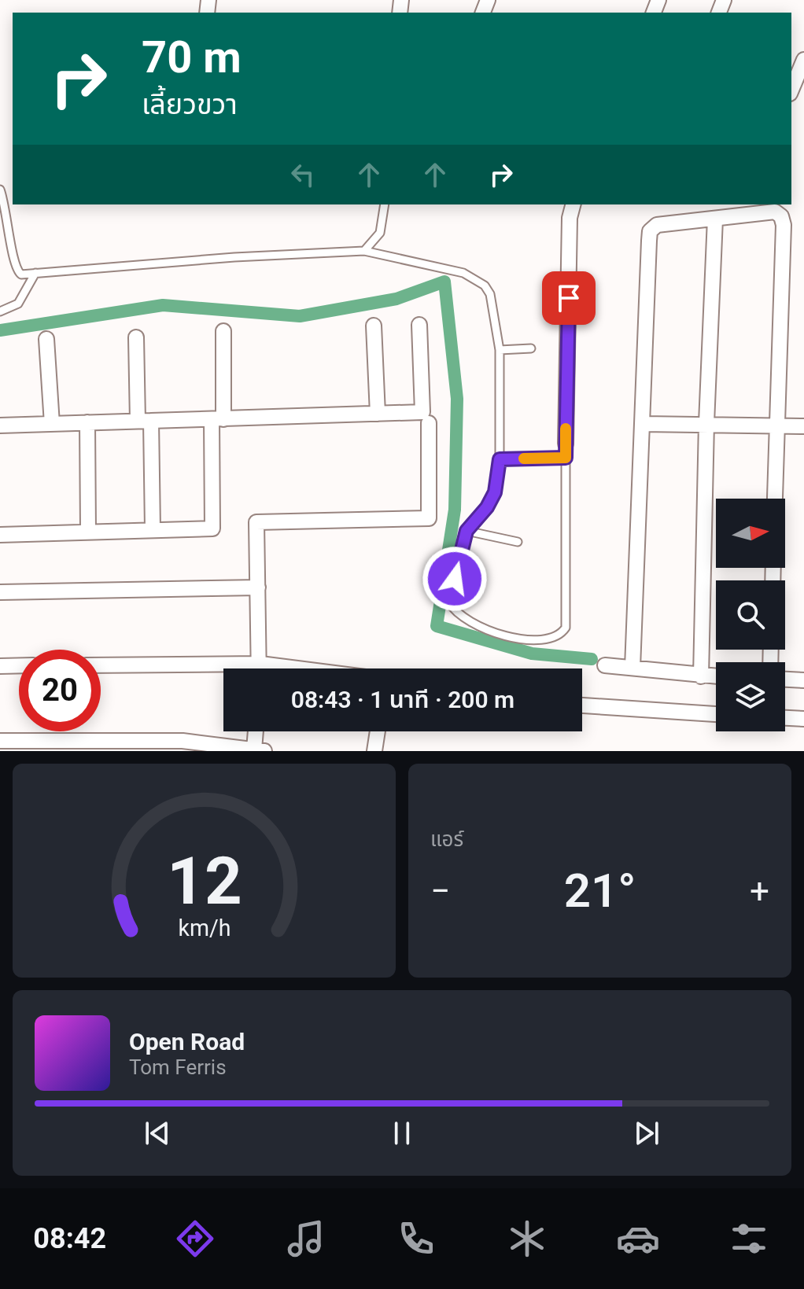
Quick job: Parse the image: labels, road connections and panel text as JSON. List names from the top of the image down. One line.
{"north":"right","page":{"turn":["70 m","เลี้ยวขวา"],"limit":"20","trip":"08:43 · 1 นาที · 200 m","tile":"แอร์","heat":["−","21°","+"],"song":["Open Road","Tom Ferris"],"tabs":"08:42","gauge":["12","km/h"]}}
